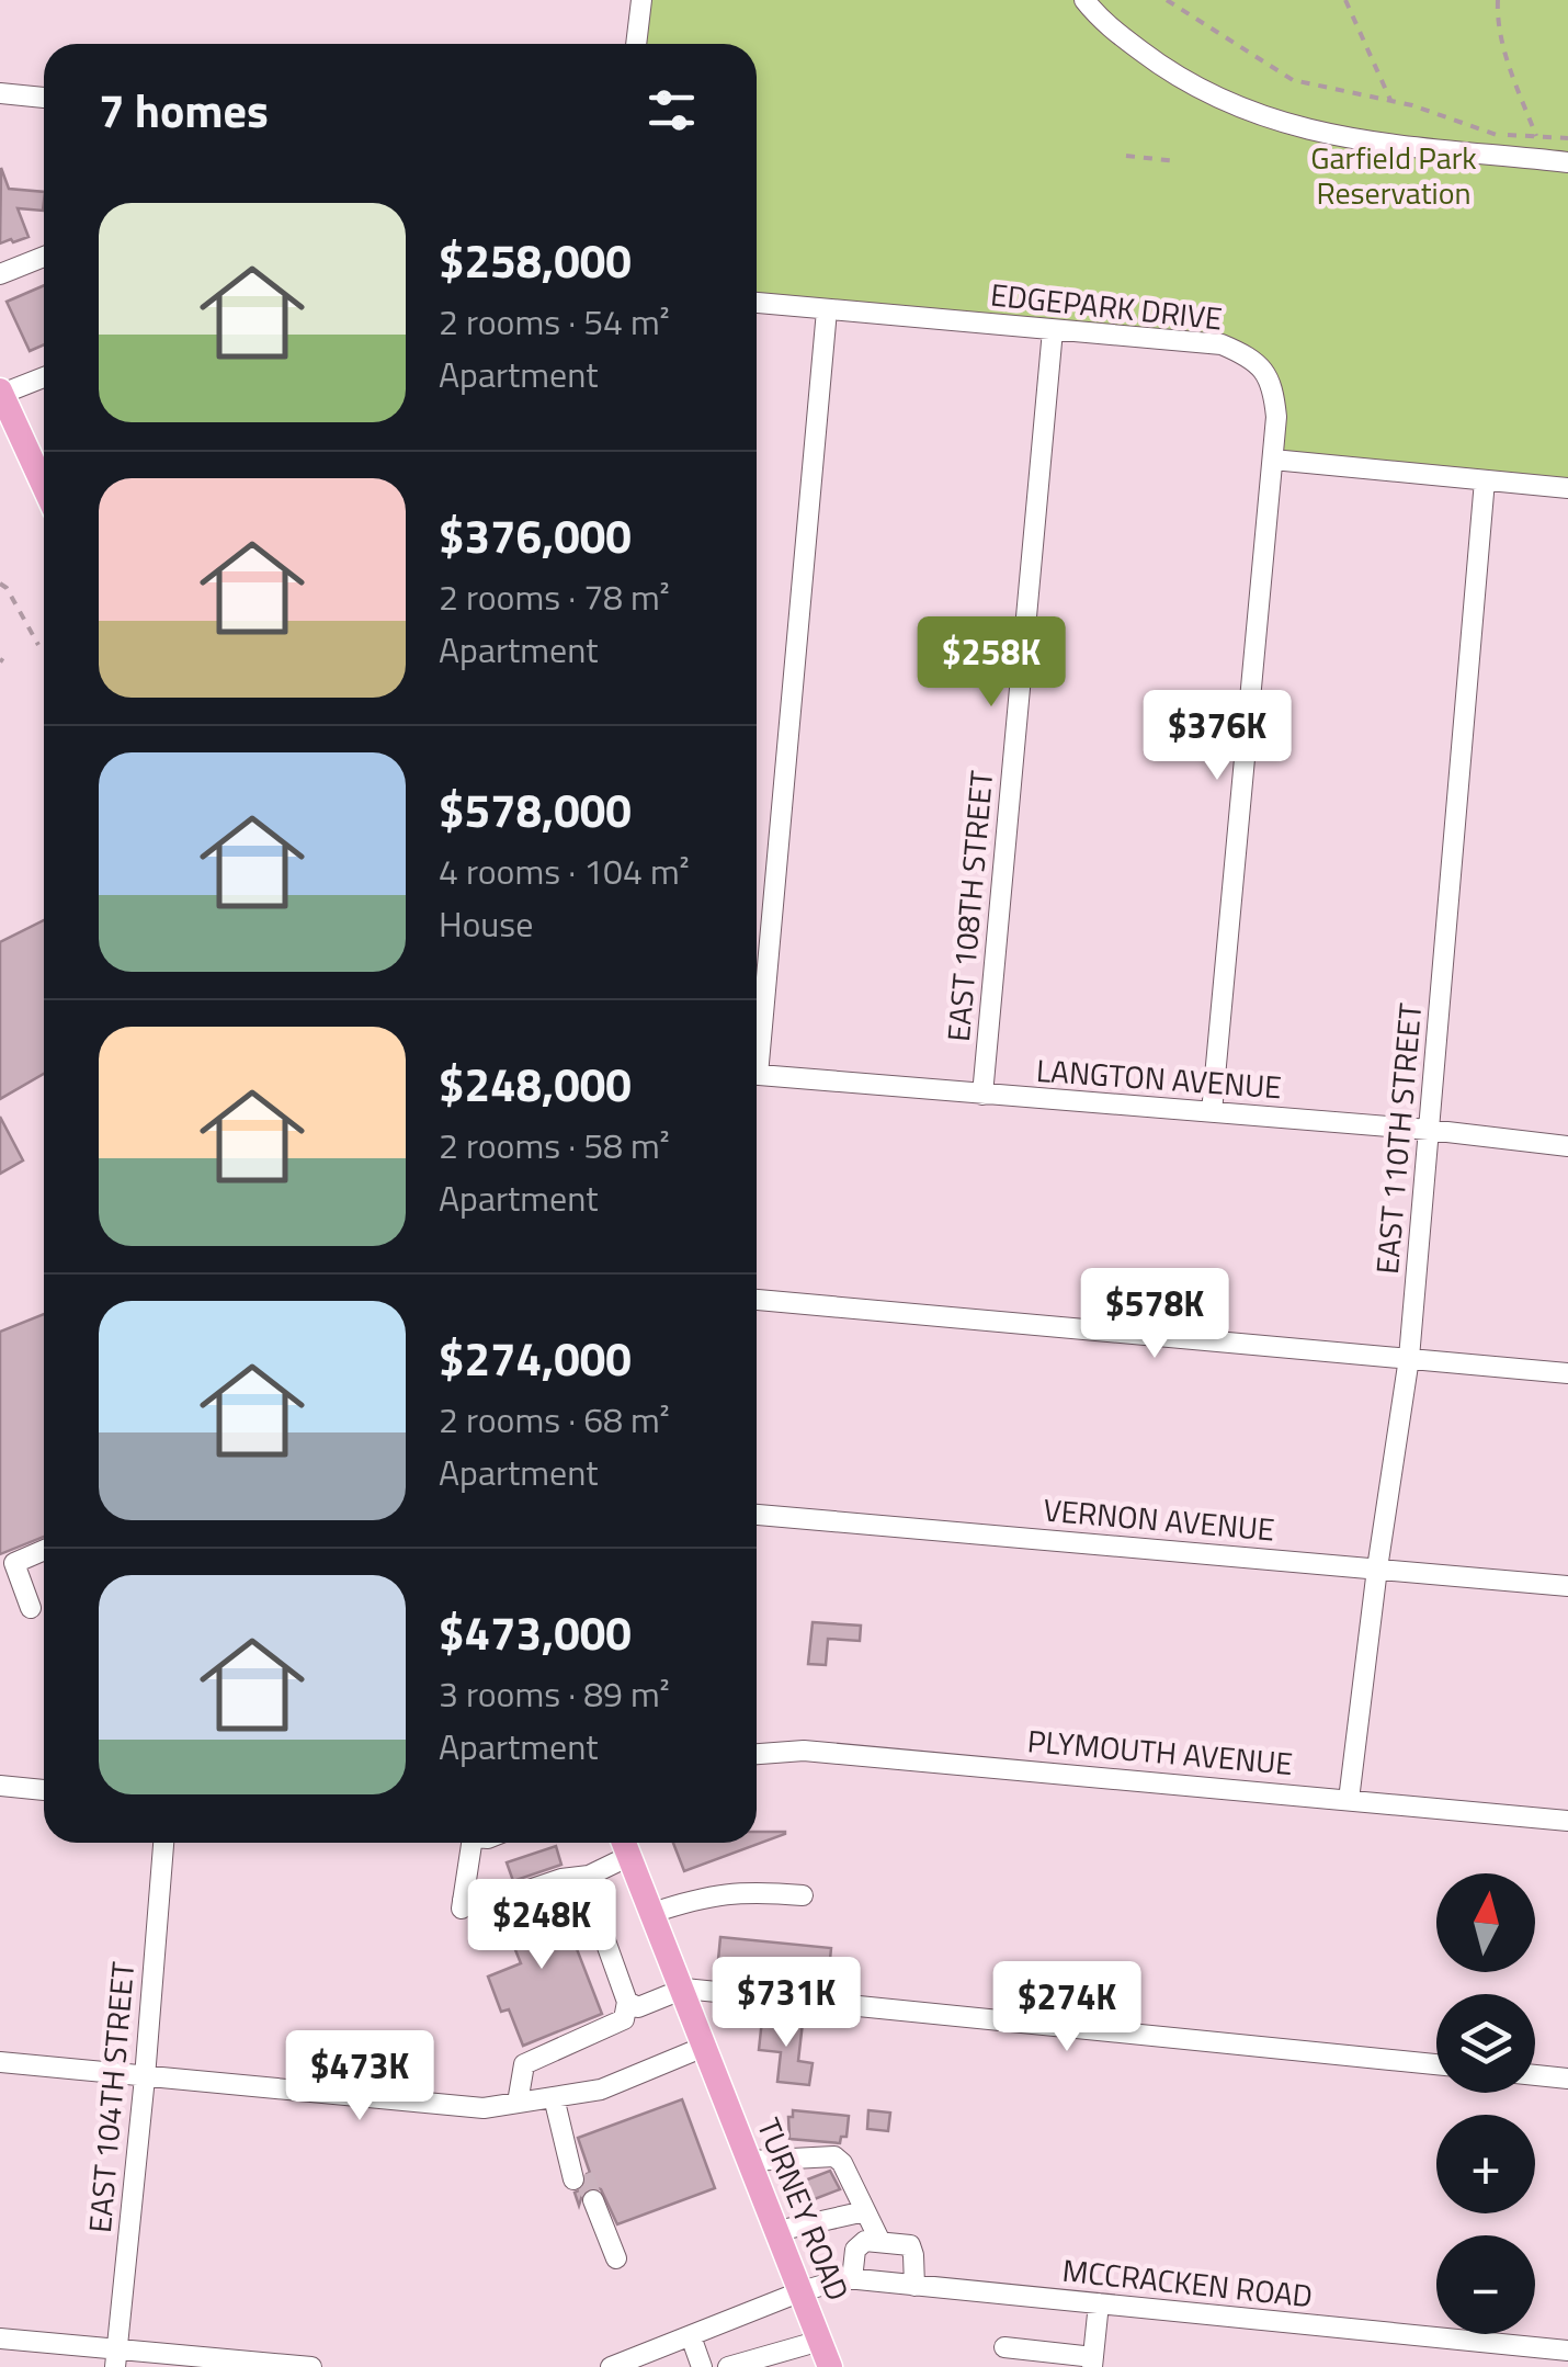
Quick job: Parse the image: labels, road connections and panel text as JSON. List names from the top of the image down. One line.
{"streets":{"main road":["TURNEY ROAD"],"street":["EDGEPARK DRIVE","EAST 108TH STREET","LANGTON AVENUE","EAST 110TH STREET","VERNON AVENUE","PLYMOUTH AVENUE","EAST 104TH STREET","MCCRACKEN ROAD"]},"crossings":[["EDGEPARK DRIVE","EAST 108TH STREET"],["EDGEPARK DRIVE","LANGTON AVENUE"],["EAST 108TH STREET","LANGTON AVENUE"],["LANGTON AVENUE","EAST 110TH STREET"],["EAST 110TH STREET","VERNON AVENUE"],["EAST 110TH STREET","PLYMOUTH AVENUE"],["TURNEY ROAD","MCCRACKEN ROAD"]],"parks":["Garfield Park Reservation"],"north":"top","page":{"heading":"7 homes","list":[{"name":"$258,000","note":"2 rooms · 54 m² · Apartment"},{"name":"$376,000","note":"2 rooms · 78 m² · Apartment"},{"name":"$578,000","note":"4 rooms · 104 m² · House"},{"name":"$248,000","note":"2 rooms · 58 m² · Apartment"},{"name":"$274,000","note":"2 rooms · 68 m² · Apartment"},{"name":"$473,000","note":"3 rooms · 89 m² · Apartment"}],"price":["$258K","$376K","$578K","$248K","$731K","$274K","$473K"],"map_buttons":["+","−"]}}
